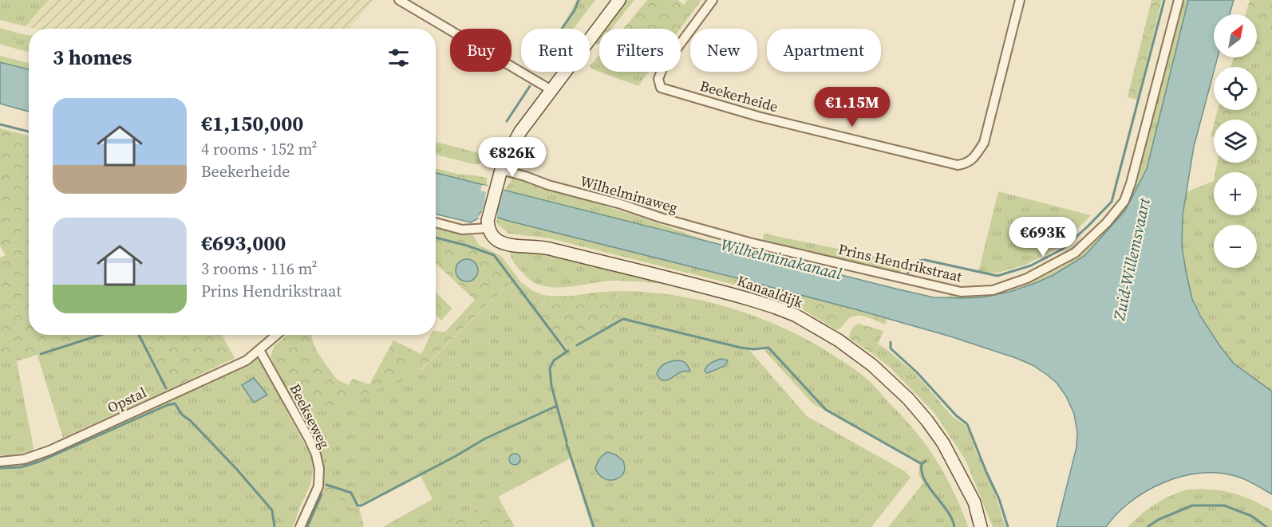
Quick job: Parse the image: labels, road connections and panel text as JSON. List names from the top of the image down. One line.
{"streets":{"main road":["Kanaaldijk"],"street":["Beekerheide","Wilhelminaweg","Prins Hendrikstraat","Opstal","Beekseweg"]},"crossings":[["Wilhelminaweg","Prins Hendrikstraat"],["Opstal","Beekseweg"]],"water":["Wilhelminakanaal","Zuid-Willemsvaart"],"north":"top right","page":{"map_buttons":["+","−"],"chip":["Buy","Rent","Filters","New","Apartment"],"heading":"3 homes","list":[{"name":"€1,150,000","note":"4 rooms · 152 m² · Beekerheide"},{"name":"€693,000","note":"3 rooms · 116 m² · Prins Hendrikstraat"}],"price":["€1.15M","€826K","€693K"]}}
